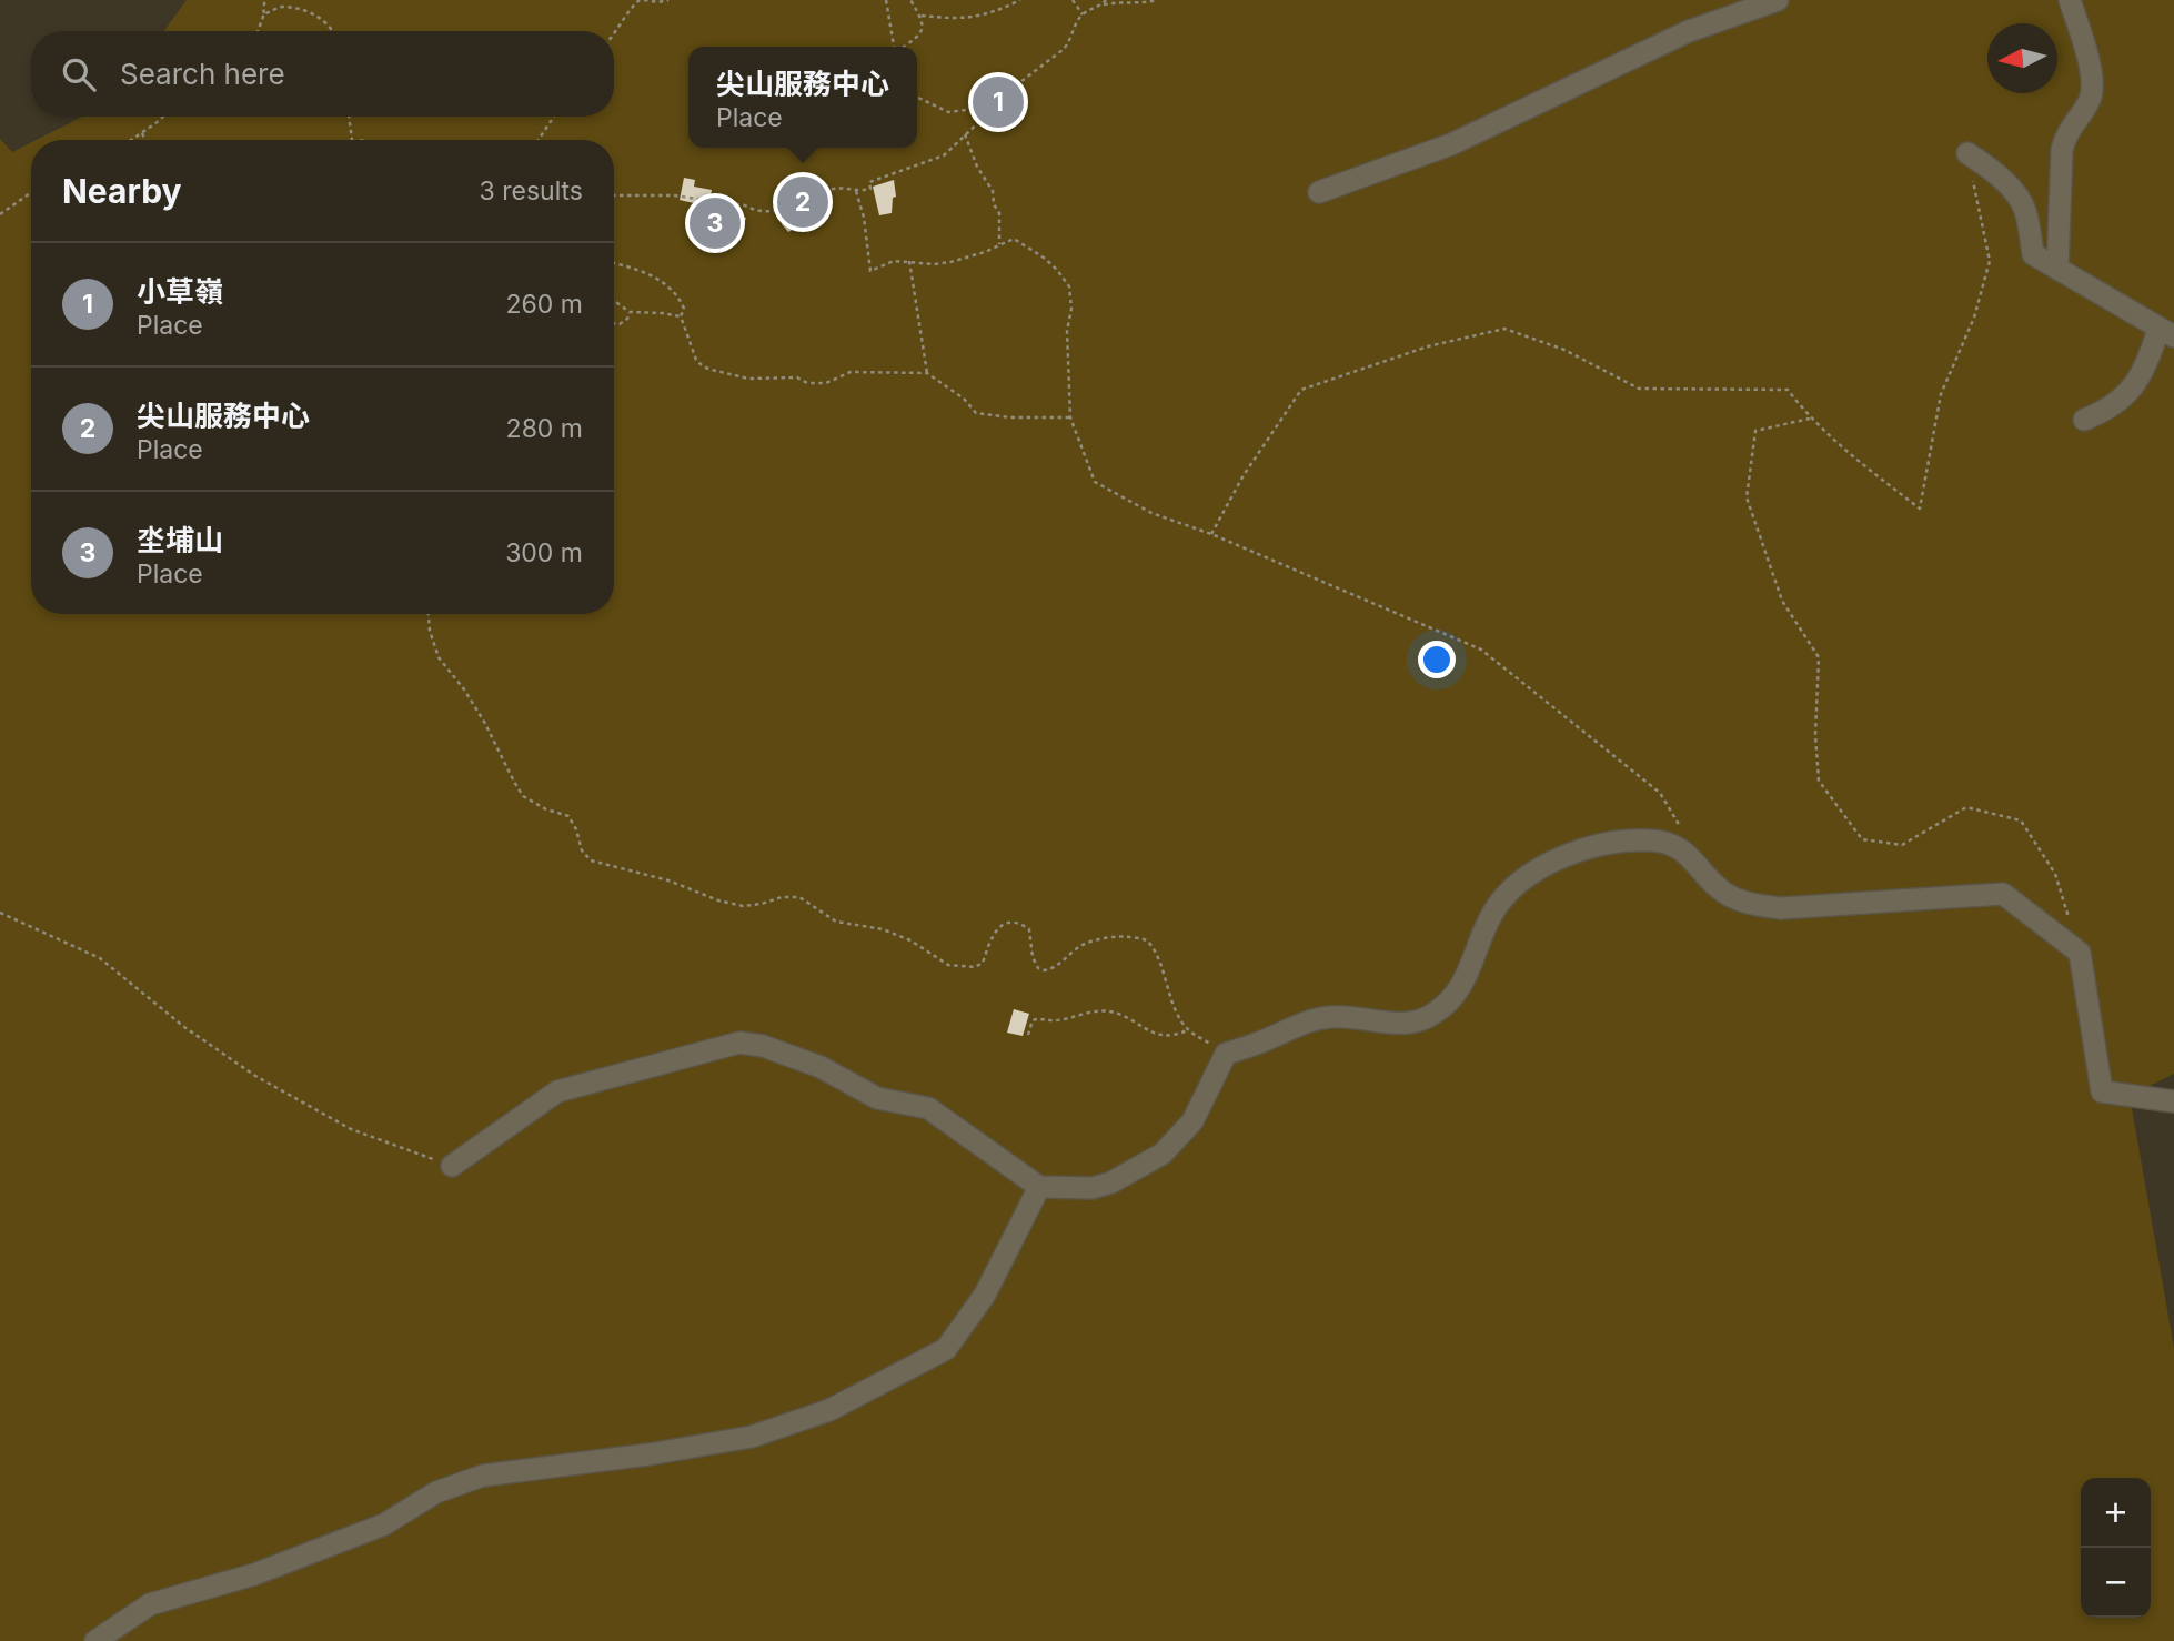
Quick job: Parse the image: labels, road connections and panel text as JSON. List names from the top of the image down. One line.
{"north":"left","page":{"search":"Search here","popup":["尖山服務中心","Place"],"pins":["1","2","3"],"heading":["Nearby","3 results"],"list":[{"mark":"1","name":"小草嶺","note":"Place","value":"260 m"},{"mark":"2","name":"尖山服務中心","note":"Place","value":"280 m"},{"mark":"3","name":"坔埔山","note":"Place","value":"300 m"}],"map_buttons":["+","−"]}}
